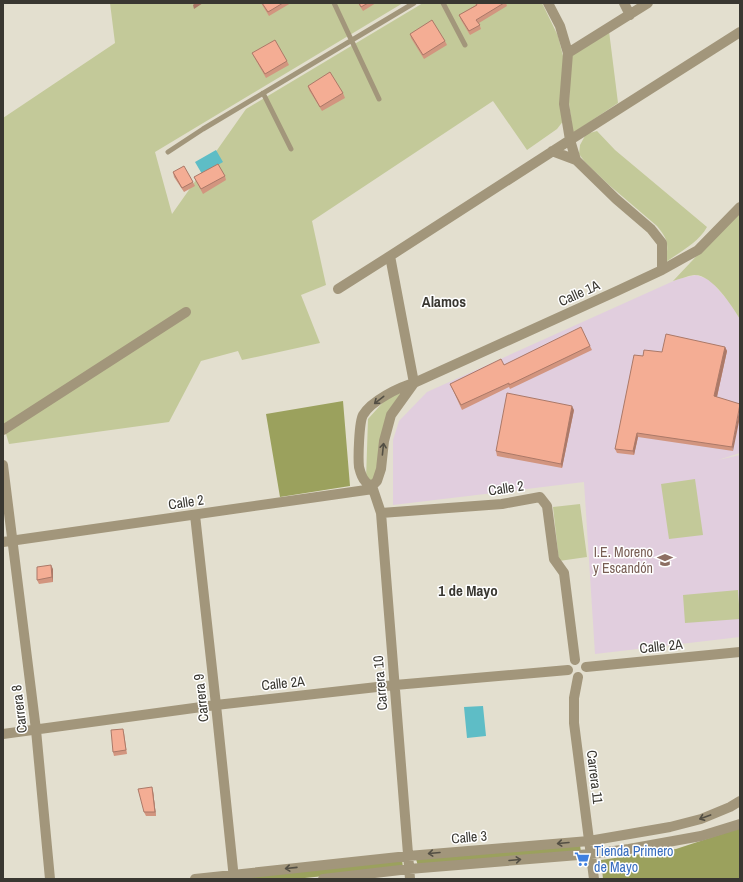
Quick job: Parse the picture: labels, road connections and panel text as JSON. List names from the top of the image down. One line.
{"streets":{"street":["Calle 1A","Calle 2","Calle 2A","Carrera 10","Carrera 9","Carrera 8","Carrera 11","Calle 3"]},"crossings":[["Calle 1A","Carrera 10"],["Calle 2","Calle 2A"],["Calle 2","Carrera 10"],["Calle 2","Carrera 9"],["Calle 2","Carrera 8"],["Calle 2","Carrera 11"],["Calle 2A","Carrera 10"],["Calle 2A","Carrera 9"],["Calle 2A","Carrera 8"],["Calle 2A","Carrera 11"],["Carrera 10","Calle 3"],["Carrera 9","Calle 3"],["Carrera 11","Calle 3"]],"districts":["Alamos","1 de Mayo"],"places":{"school or university":["I.E. Moreno y Escandón"],"supermarket":["Tienda Primero de Mayo"]}}
